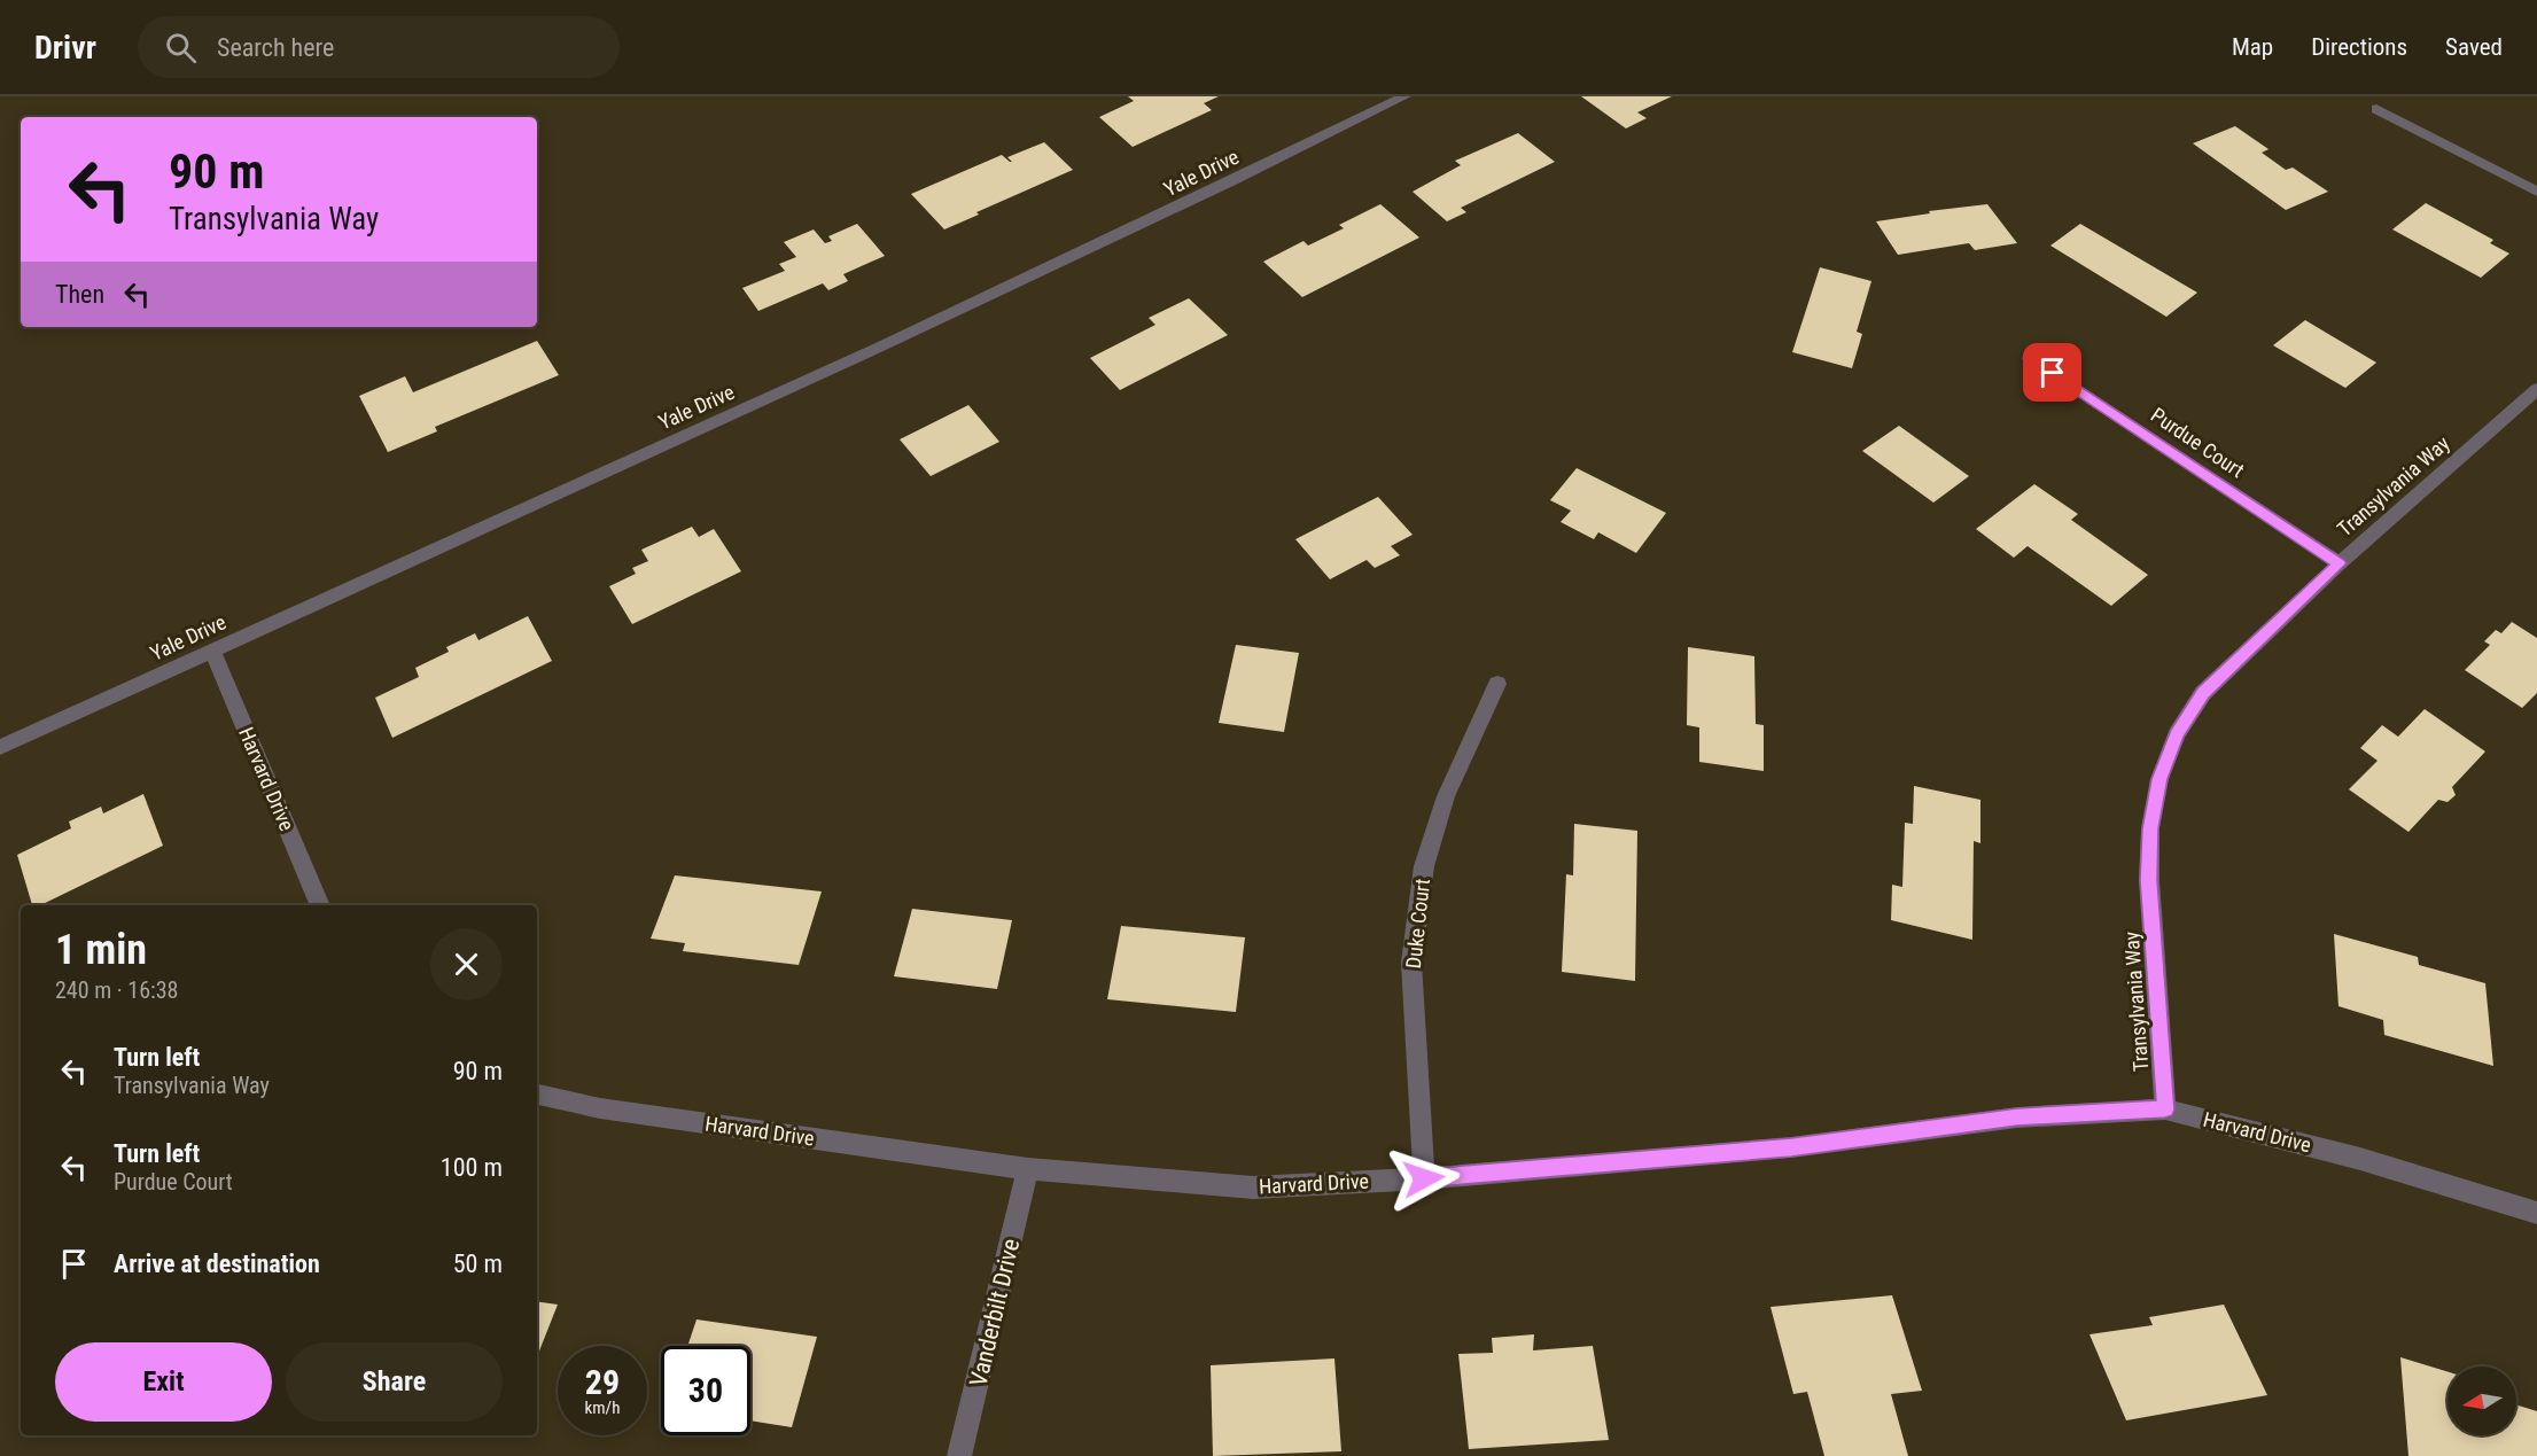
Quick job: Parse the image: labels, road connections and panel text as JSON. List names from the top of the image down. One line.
{"streets":{"street":["Yale Drive","Purdue Court","Transylvania Way","Harvard Drive","Duke Court","Vanderbilt Drive"]},"crossings":[["Yale Drive","Harvard Drive"],["Purdue Court","Transylvania Way"],["Transylvania Way","Harvard Drive"],["Harvard Drive","Duke Court"],["Harvard Drive","Vanderbilt Drive"]],"north":"left","page":{"header":"Drivr","search":"Search here","nav":["Map","Directions","Saved"],"turn":["90 m","Transylvania Way"],"then":"Then","heading":["1 min","240 m · 16:38"],"list":[{"name":"Turn left","note":"Transylvania Way","value":"90 m"},{"name":"Turn left","note":"Purdue Court","value":"100 m"},{"name":"Arrive at destination","value":"50 m"}],"buttons":["Exit","Share"],"speed":"29 km/h","limit":"30"}}
